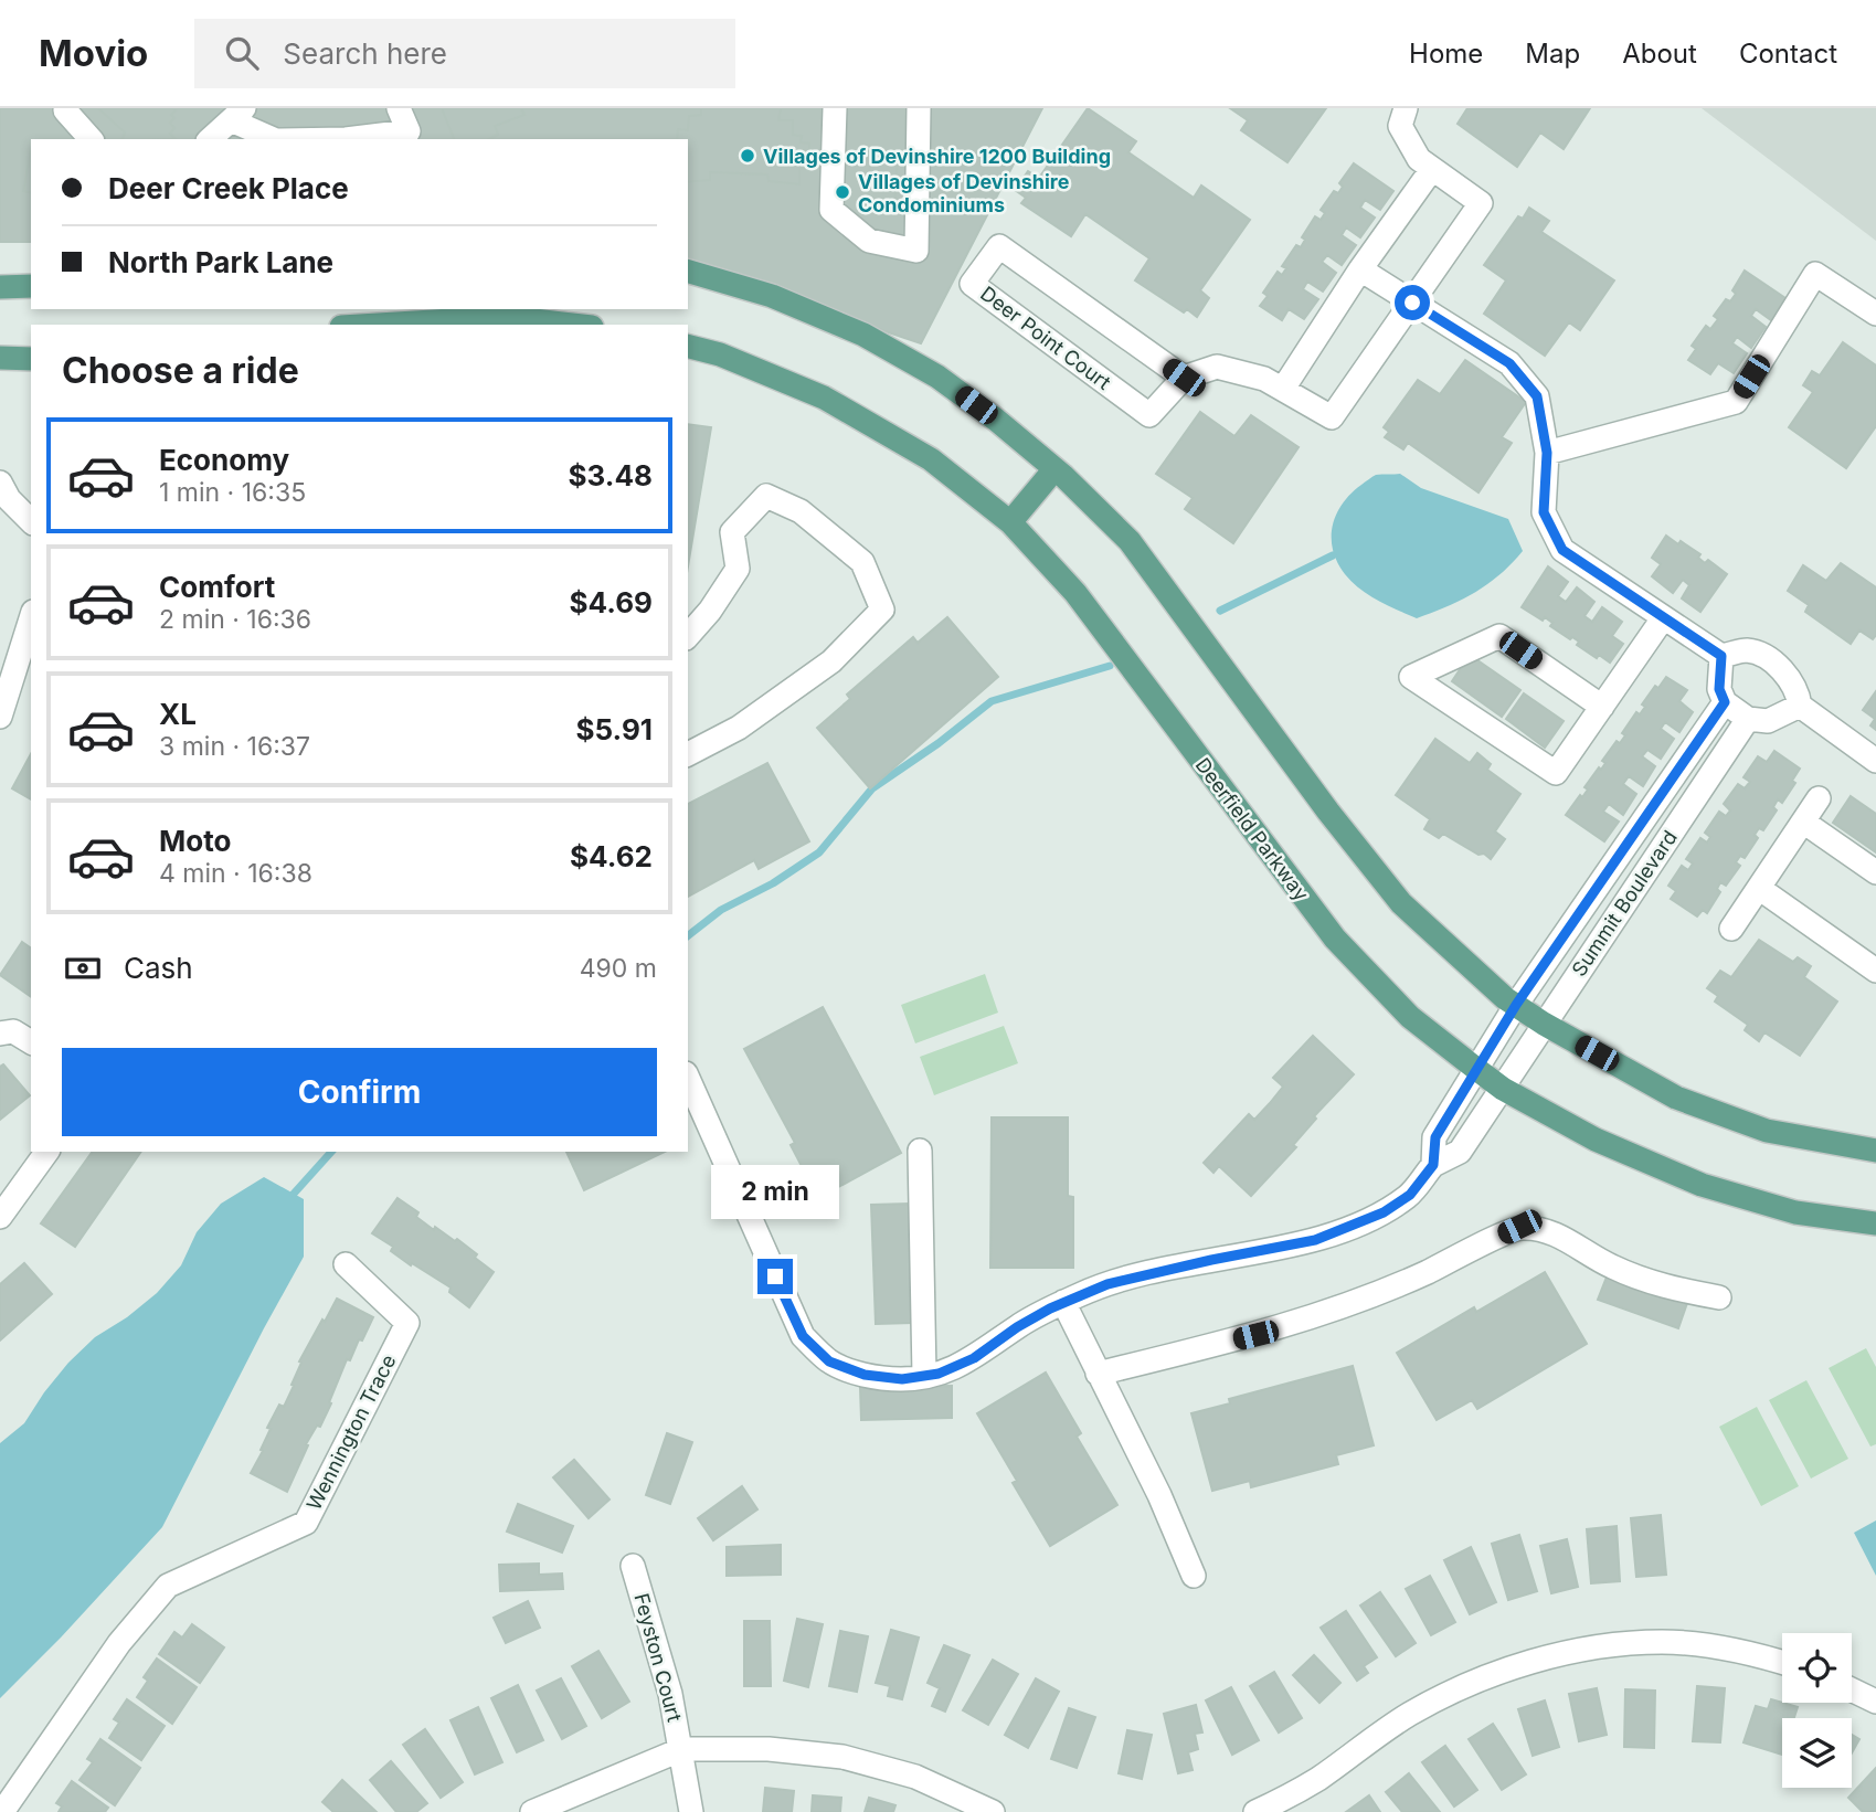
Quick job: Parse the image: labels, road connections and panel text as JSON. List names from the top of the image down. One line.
{"streets":{"main road":["Deerfield Parkway"],"street":["Deer Point Court","Summit Boulevard","Wennington Trace","Feyston Court"]},"crossings":[["Deerfield Parkway","Summit Boulevard"]],"places":["Villages of Devinshire 1200 Building","Villages of Devinshire Condominiums"],"page":{"header":"Movio","search":"Search here","nav":["Home","Map","About","Contact"],"banner":["Deer Creek Place","North Park Lane"],"heading":"Choose a ride","list":[{"name":"Economy","note":"1 min · 16:35","value":"$3.48"},{"name":"Comfort","note":"2 min · 16:36","value":"$4.69"},{"name":"XL","note":"3 min · 16:37","value":"$5.91"},{"name":"Moto","note":"4 min · 16:38","value":"$4.62"}],"pay":["Cash","490 m"],"buttons":"Confirm","bubble":"2 min"}}
